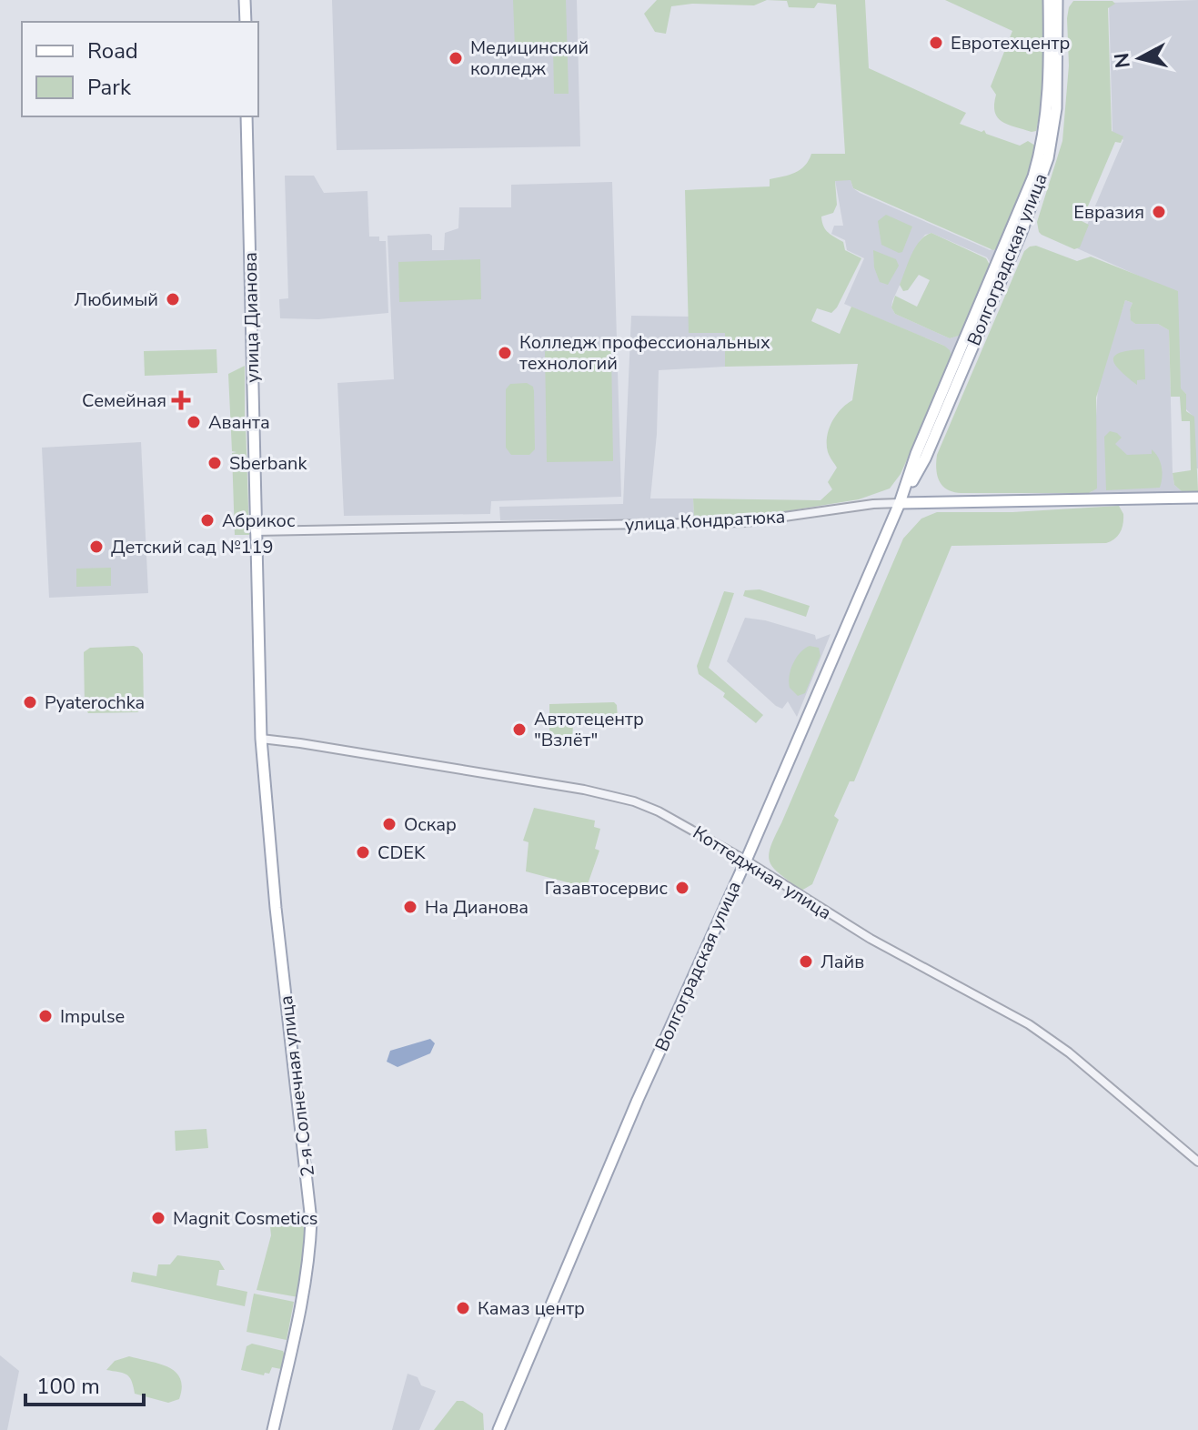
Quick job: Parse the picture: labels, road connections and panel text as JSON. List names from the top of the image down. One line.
{"streets":{"main road":["Волгоградская улица","улица Дианова","улица Кондратюка","2-я Солнечная улица"],"street":["Коттеджная улица"]},"crossings":[["Волгоградская улица","улица Кондратюка"],["Волгоградская улица","Коттеджная улица"],["улица Дианова","улица Кондратюка"],["улица Дианова","Коттеджная улица"],["улица Дианова","2-я Солнечная улица"],["Коттеджная улица","2-я Солнечная улица"]],"places":{"other":["Евротехцентр","Медицинский колледж","Евразия","Любимый","Колледж профессиональных технологий","Аванта","Sberbank","Абрикос","Детский сад №119","Pyaterochka","Автотецентр \"Взлёт\"","Оскар","CDEK","Газавтосервис","На Дианова","Лайв","Impulse","Magnit Cosmetics","Камаз центр"],"health":["Семейная"]},"legend":["Road","Park"],"scale_bar":"100 m","north":"left"}
